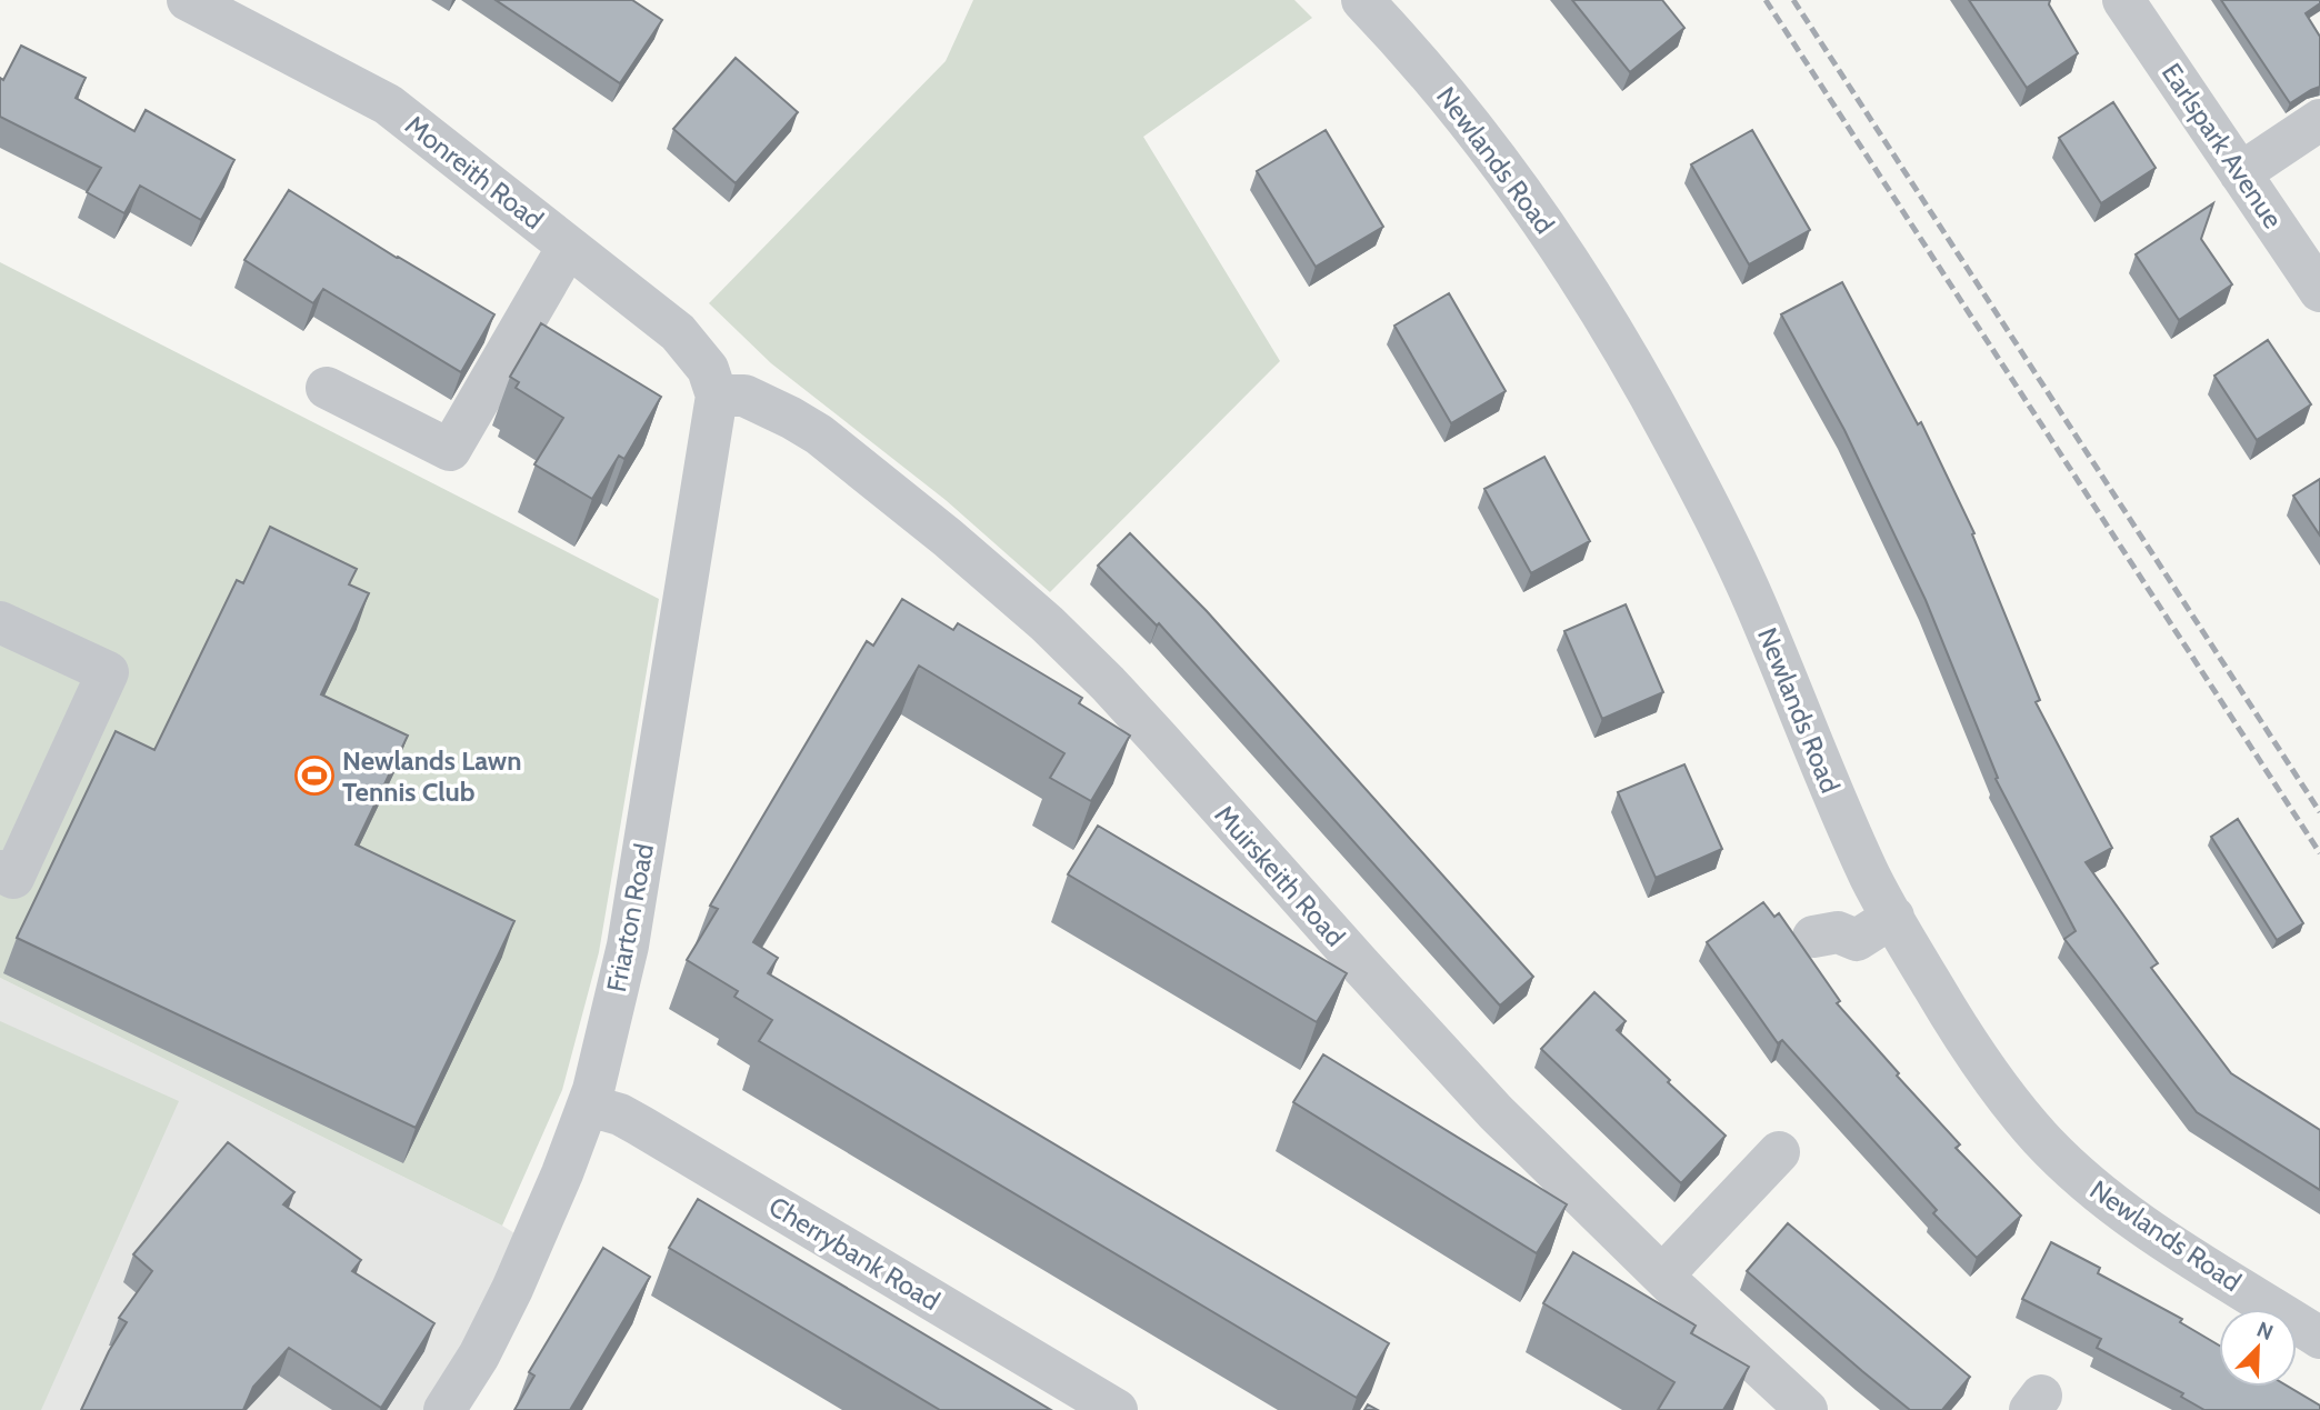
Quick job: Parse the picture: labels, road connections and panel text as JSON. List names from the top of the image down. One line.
{"streets":{"street":["Earlspark Avenue","Newlands Road","Monreith Road","Muirskeith Road","Friarton Road","Cherrybank Road"]},"crossings":[["Monreith Road","Muirskeith Road"],["Monreith Road","Friarton Road"],["Muirskeith Road","Friarton Road"],["Friarton Road","Cherrybank Road"]],"places":{"sports":["Newlands Lawn Tennis Club"]},"north":"top right"}
